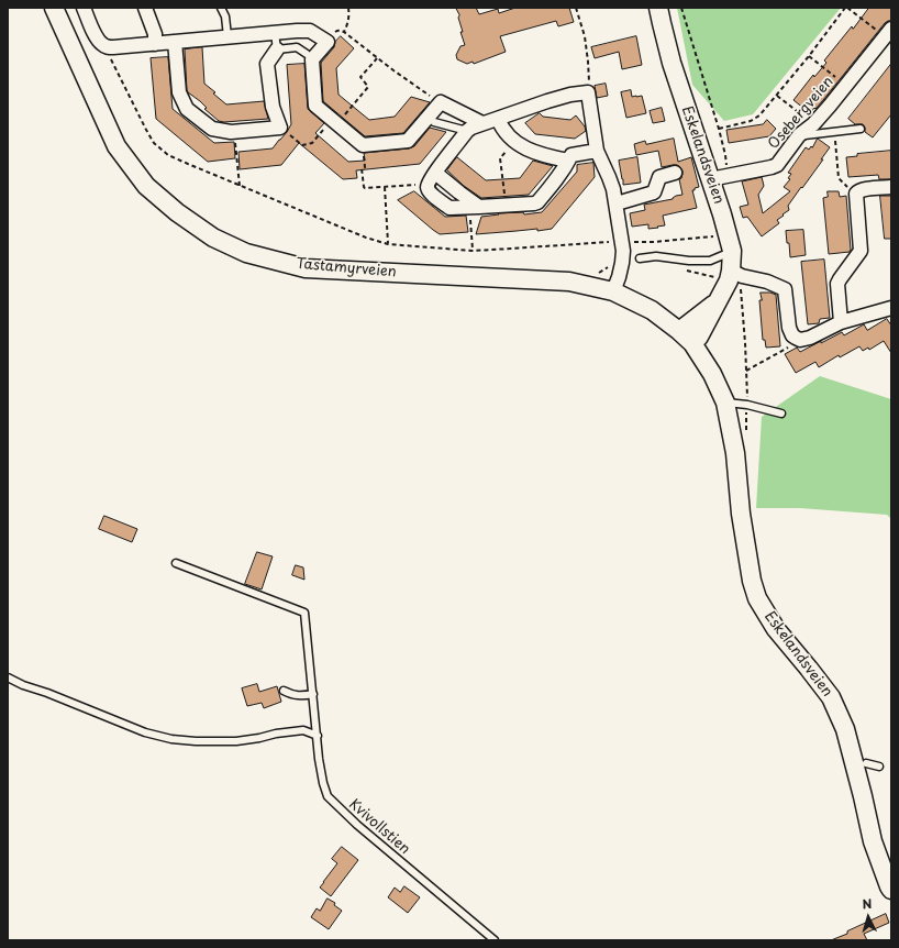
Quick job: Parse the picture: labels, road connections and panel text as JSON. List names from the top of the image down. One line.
{"streets":{"main road":["Eskelandsveien","Tastamyrveien"],"street":["Osebergveien"],"lane":["Kvivollstien"]},"crossings":[["Osebergveien","Eskelandsveien"],["Eskelandsveien","Tastamyrveien"]],"north":"top"}
